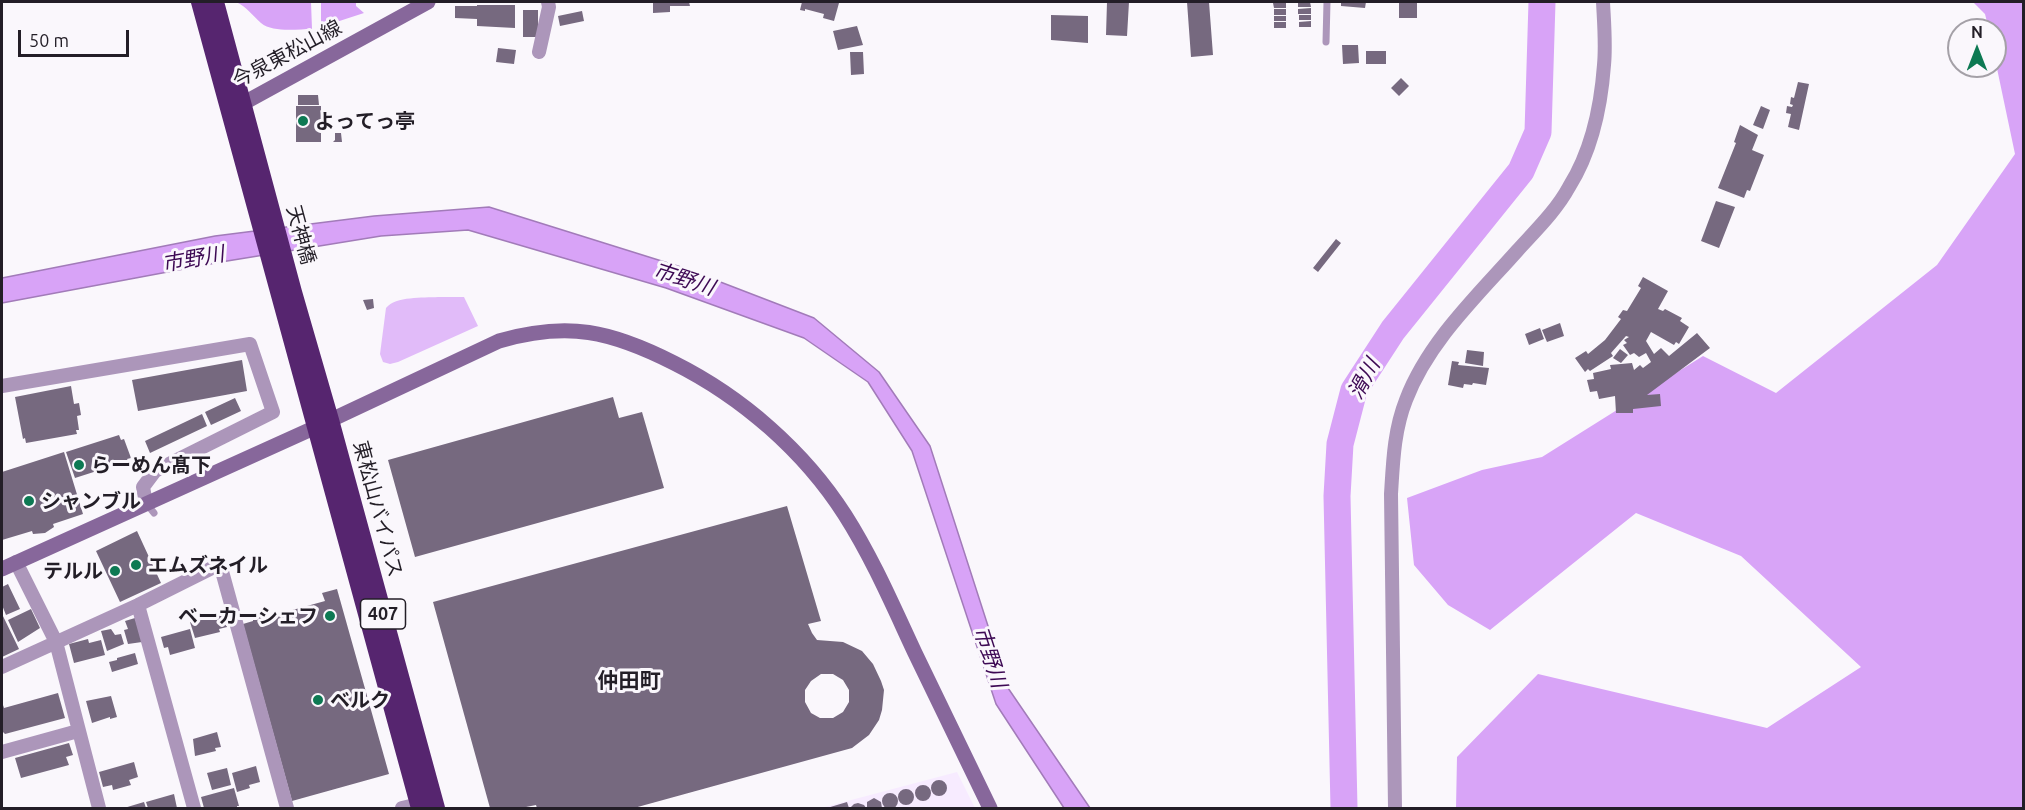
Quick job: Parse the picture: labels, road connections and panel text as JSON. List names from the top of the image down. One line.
{"streets":{"highway":["天神橋","東松山バイパス","407"],"street":["今泉東松山線"]},"crossings":[["今泉東松山線","天神橋"],["今泉東松山線","407"],["天神橋","東松山バイパス"],["天神橋","407"]],"districts":["仲田町"],"water":["市野川","滑川"],"places":["よってっ亭","らーめん髙下","シャンブル","エムズネイル","テルル","ベーカーシェフ","ベルク"],"scale_bar":"50 m","north":"top"}
